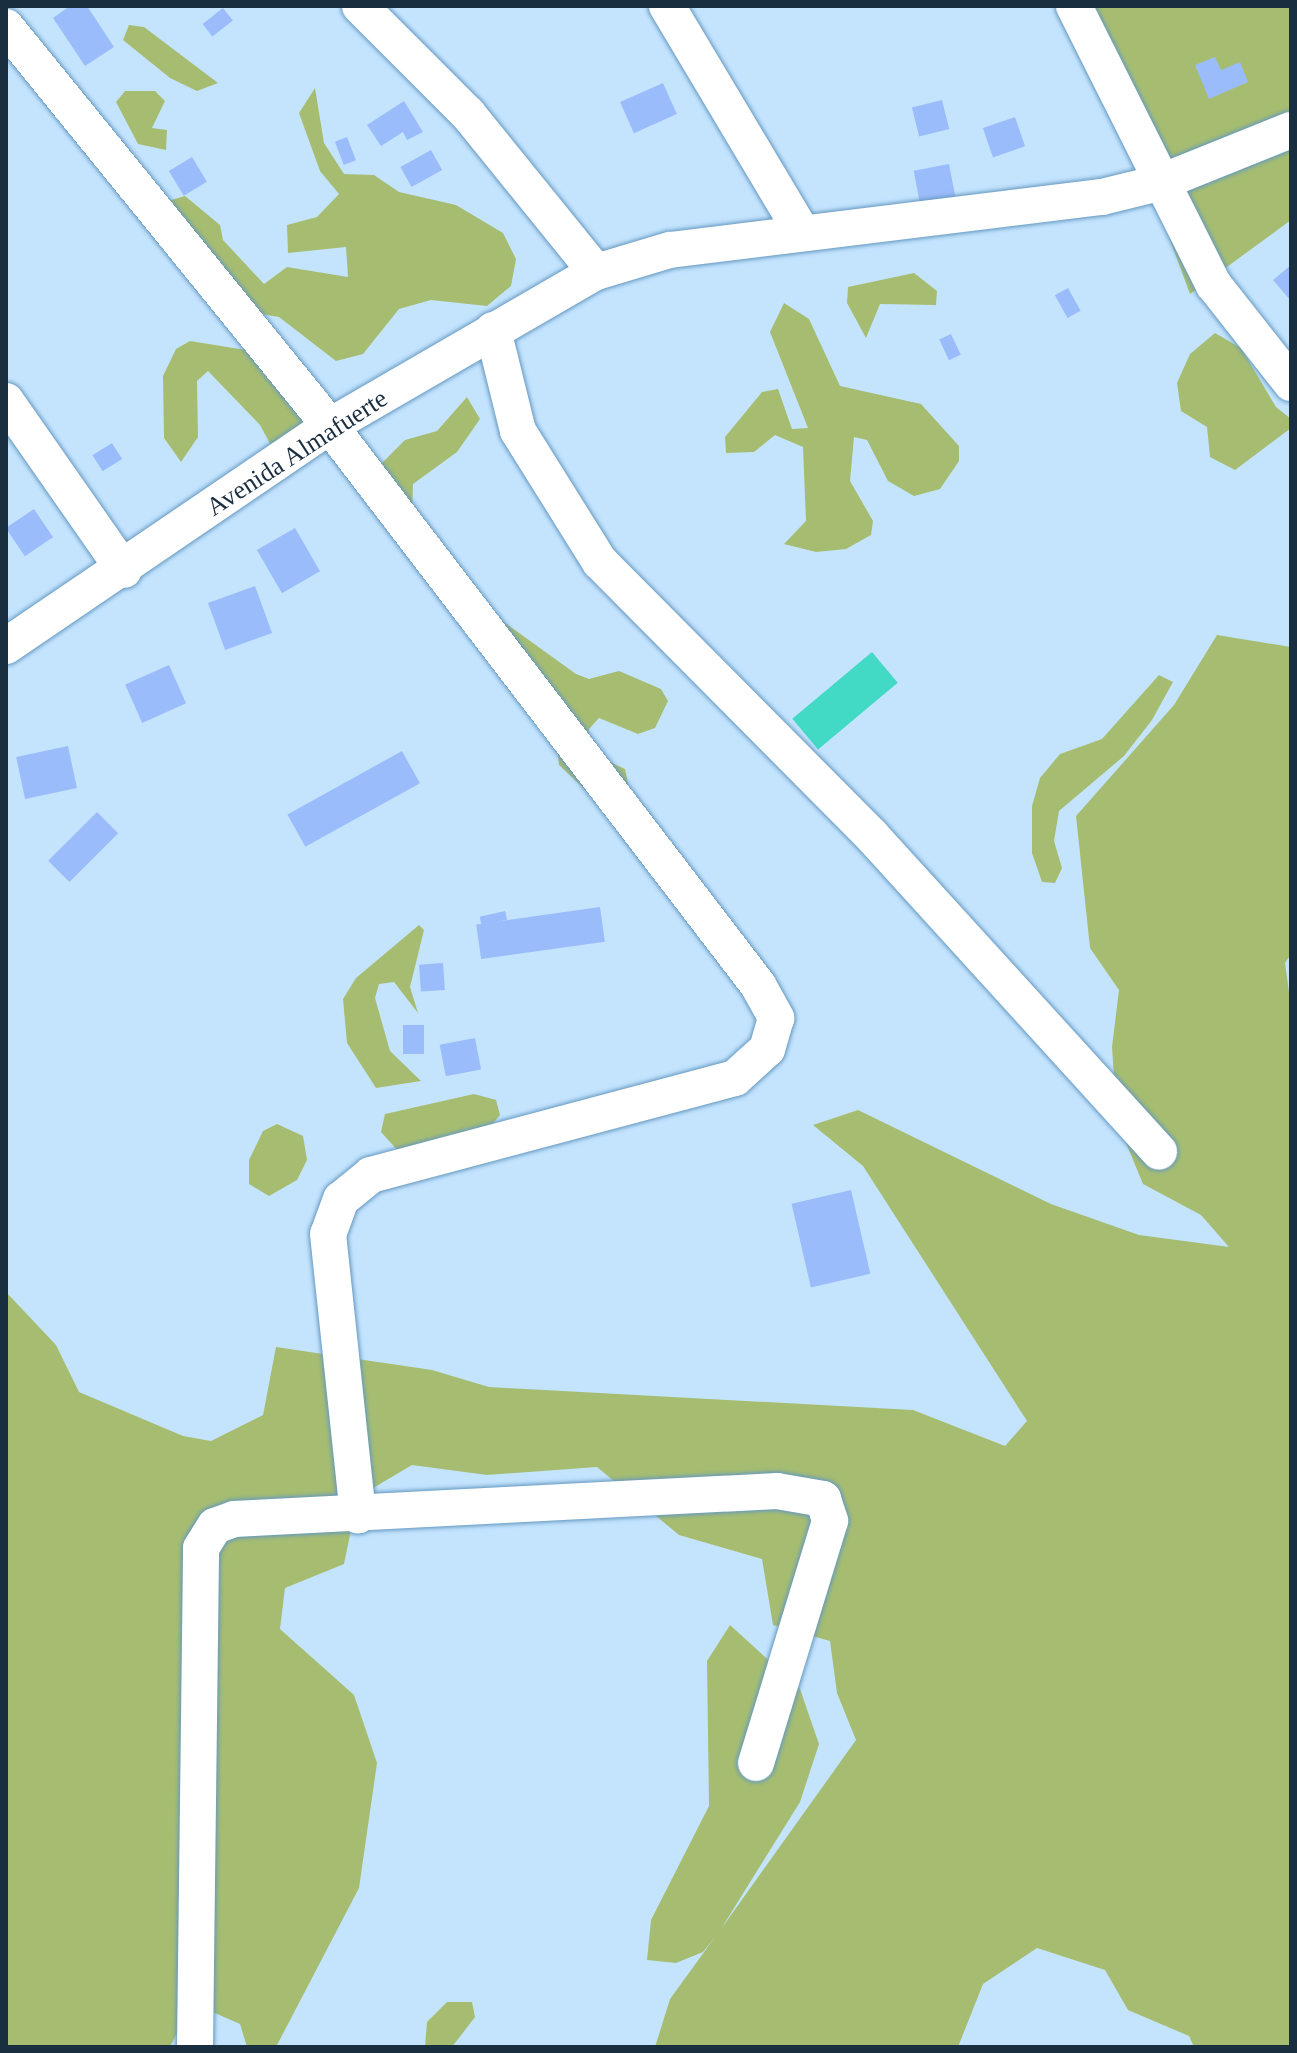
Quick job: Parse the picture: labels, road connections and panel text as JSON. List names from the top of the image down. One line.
{"streets":{"street":["Avenida Almafuerte"]}}
